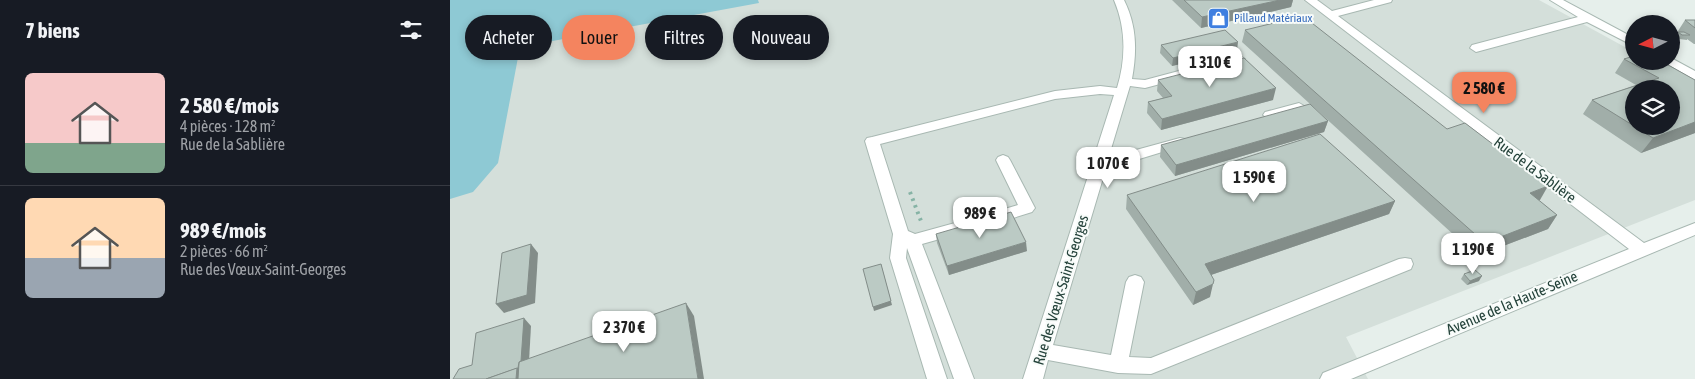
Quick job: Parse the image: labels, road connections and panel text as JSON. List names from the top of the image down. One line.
{"streets":{"street":["Rue de la Sablière","Rue des Vœux-Saint-Georges","Avenue de la Haute-Seine"]},"crossings":[["Rue de la Sablière","Avenue de la Haute-Seine"]],"places":{"shop":["Pillaud Matériaux"]},"north":"left","page":{"heading":"7 biens","chip":["Acheter","Louer","Filtres","Nouveau"],"price":["1 310 €","2 580 €","1 070 €","1 590 €","989 €","1 190 €","2 370 €"],"list":[{"name":"2 580 €/mois","note":"4 pièces · 128 m² · Rue de la Sablière"},{"name":"989 €/mois","note":"2 pièces · 66 m² · Rue des Vœux-Saint-Georges"}]}}
